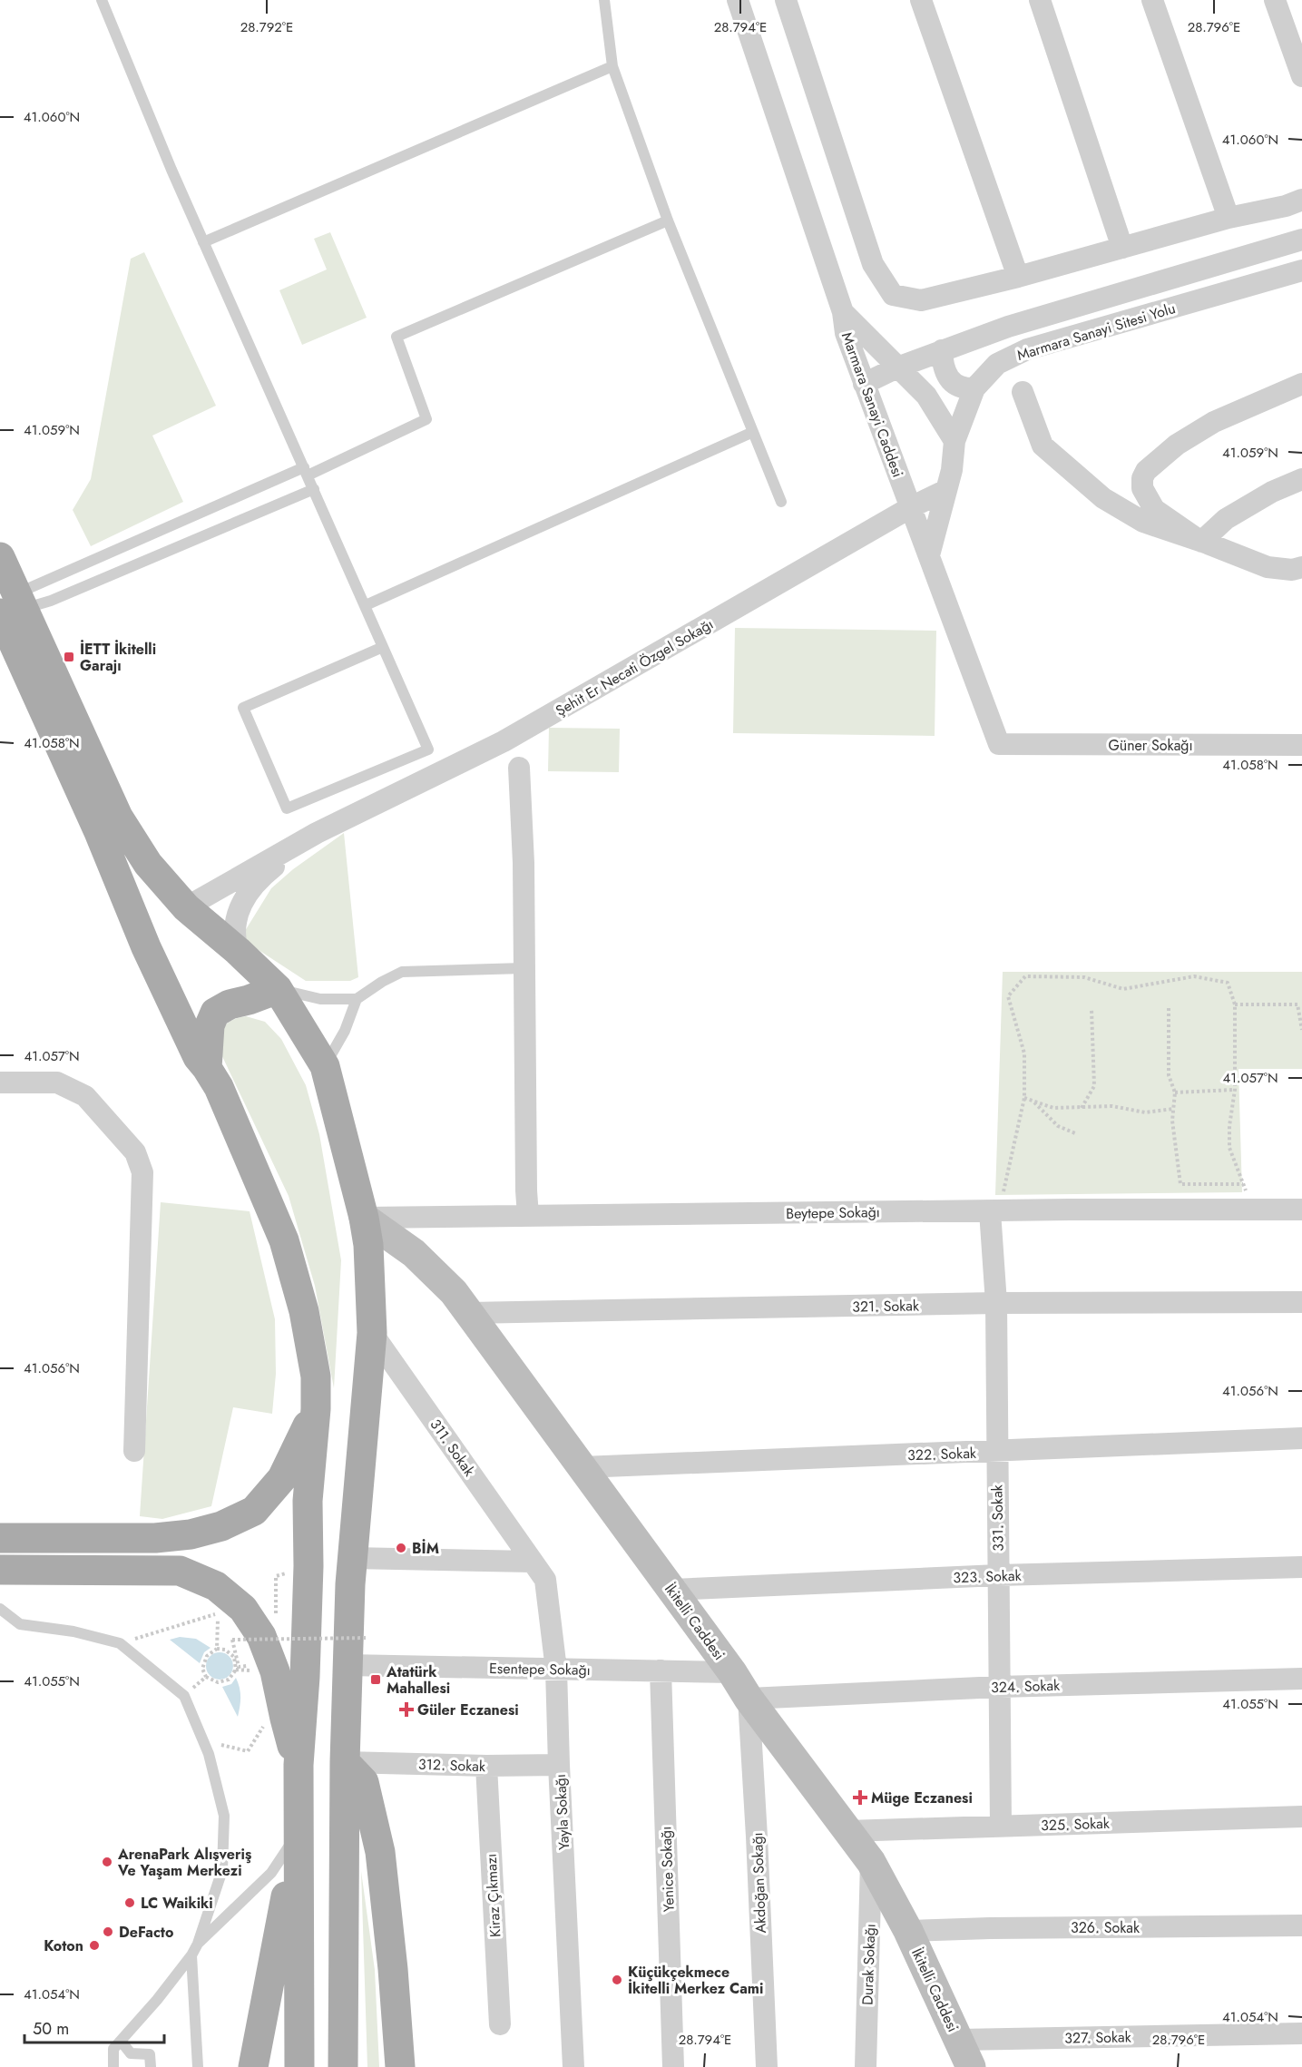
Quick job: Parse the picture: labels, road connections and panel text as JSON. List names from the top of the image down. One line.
{"streets":{"street":["Marmara Sanayi Sitesi Yolu","Marmara Sanayi Caddesi","Şehit Er Necati Özgel Sokağı","Güner Sokağı","Beytepe Sokağı","321. Sokak","311. Sokak","322. Sokak","331. Sokak","323. Sokak","İkitelli Caddesi","Esentepe Sokağı","324. Sokak","312. Sokak","Yayla Sokağı","325. Sokak","Yenice Sokağı","Akdoğan Sokağı","Kiraz Çıkmazı","326. Sokak","Durak Sokağı","327. Sokak"]},"crossings":[["Marmara Sanayi Sitesi Yolu","Marmara Sanayi Caddesi"],["Marmara Sanayi Sitesi Yolu","Şehit Er Necati Özgel Sokağı"],["Marmara Sanayi Caddesi","Şehit Er Necati Özgel Sokağı"],["Marmara Sanayi Caddesi","Güner Sokağı"],["Beytepe Sokağı","331. Sokak"],["Beytepe Sokağı","İkitelli Caddesi"],["321. Sokak","331. Sokak"],["321. Sokak","İkitelli Caddesi"],["311. Sokak","Yayla Sokağı"],["322. Sokak","331. Sokak"],["322. Sokak","İkitelli Caddesi"],["331. Sokak","323. Sokak"],["331. Sokak","324. Sokak"],["331. Sokak","325. Sokak"],["323. Sokak","İkitelli Caddesi"],["İkitelli Caddesi","Esentepe Sokağı"],["İkitelli Caddesi","324. Sokak"],["İkitelli Caddesi","325. Sokak"],["İkitelli Caddesi","Akdoğan Sokağı"],["İkitelli Caddesi","326. Sokak"],["İkitelli Caddesi","Durak Sokağı"],["İkitelli Caddesi","327. Sokak"],["Esentepe Sokağı","Yayla Sokağı"],["Esentepe Sokağı","Yenice Sokağı"],["324. Sokak","Akdoğan Sokağı"],["312. Sokak","Yayla Sokağı"],["312. Sokak","Kiraz Çıkmazı"]],"places":{"transit":["İETT İkitelli Garajı","Atatürk Mahallesi"],"other":["BİM","ArenaPark Alışveriş Ve Yaşam Merkezi","LC Waikiki","DeFacto","Koton","Küçükçekmece İkitelli Merkez Cami"],"health":["Güler Eczanesi","Müge Eczanesi"]},"scale_bar":"50 m","coordinates":["28.792°E","28.794°E","28.796°E","41.060°N","41.059°N","41.058°N","41.057°N","41.056°N","41.055°N","41.054°N"]}
